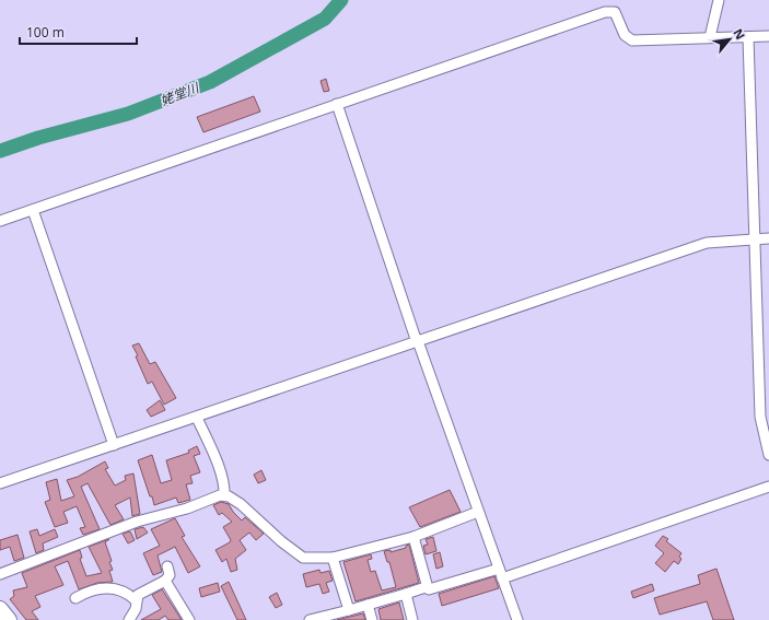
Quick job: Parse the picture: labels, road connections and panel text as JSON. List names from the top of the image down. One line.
{"water":["姥堂川"],"scale_bar":"100 m","north":"top right"}
